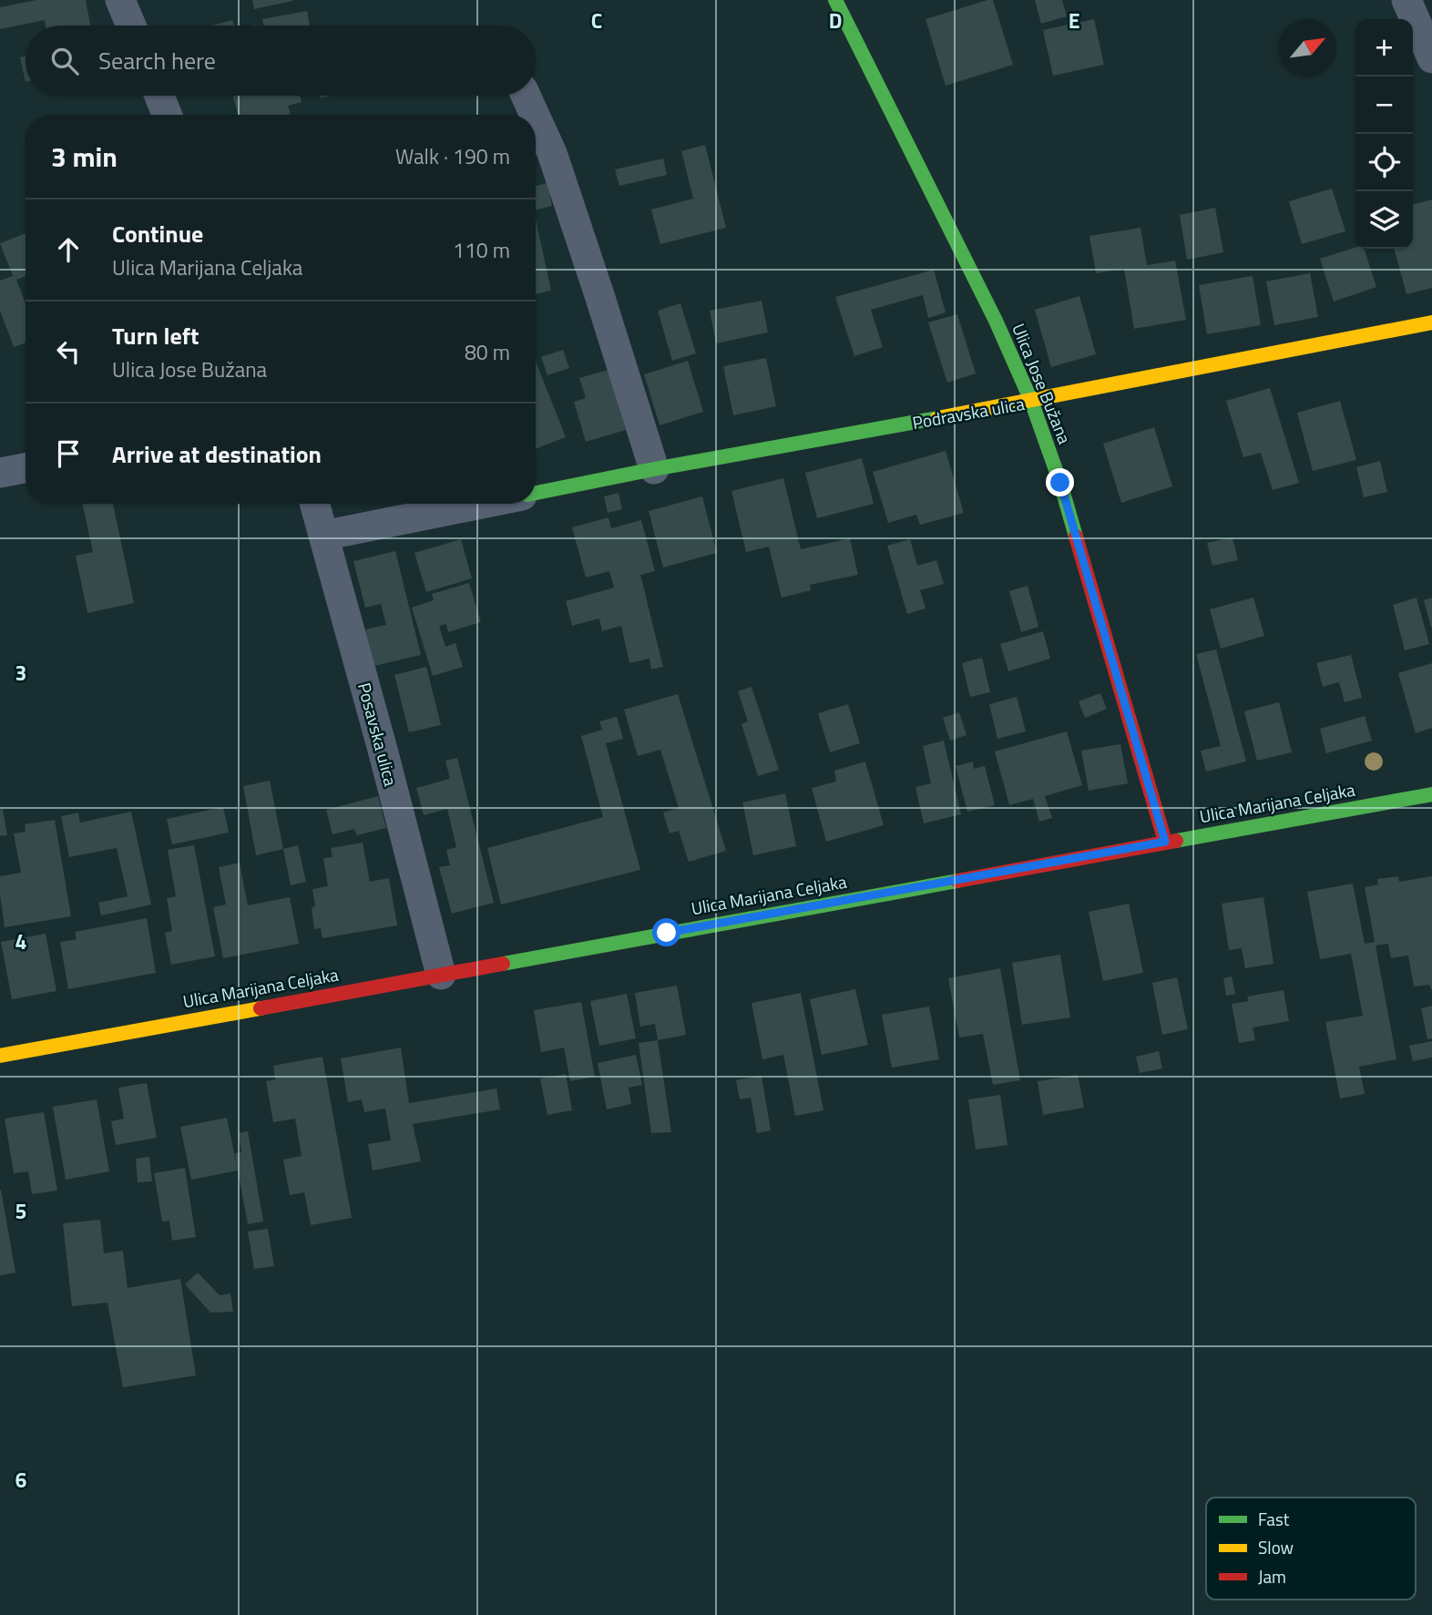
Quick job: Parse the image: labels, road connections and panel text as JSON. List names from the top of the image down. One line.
{"streets":{"street":["Ulica Jose Bužana","Podravska ulica","Posavska ulica","Ulica Marijana Celjaka"]},"crossings":[["Ulica Jose Bužana","Podravska ulica"],["Ulica Jose Bužana","Ulica Marijana Celjaka"],["Posavska ulica","Ulica Marijana Celjaka"]],"legend":["Fast","Slow","Jam"],"north":"top right","page":{"map_buttons":["+","−"],"search":"Search here","heading":["3 min","Walk · 190 m"],"list":[["Continue","Ulica Marijana Celjaka","110 m"],["Turn left","Ulica Jose Bužana","80 m"],"Arrive at destination"]},"grid":{"columns":["C","D","E"],"rows":["3","4","5","6"]}}
